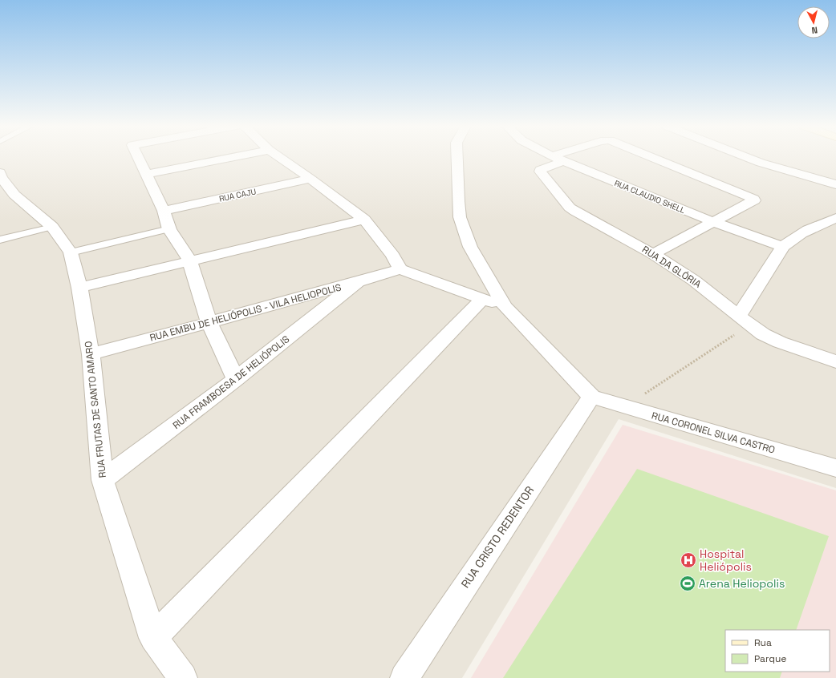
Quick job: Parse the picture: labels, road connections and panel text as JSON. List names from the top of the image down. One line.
{"streets":{"street":["RUA CAJU","RUA CLAUDIO SHELL","RUA DA GLÓRIA","RUA EMBU DE HELIÓPOLIS - VILA HELIOPOLIS","RUA FRAMBOESA DE HELIÓPOLIS","RUA FRUTAS DE SANTO AMARO","RUA CORONEL SILVA CASTRO"]},"crossings":[["RUA CLAUDIO SHELL","RUA DA GLÓRIA"],["RUA EMBU DE HELIÓPOLIS - VILA HELIOPOLIS","RUA FRAMBOESA DE HELIÓPOLIS"],["RUA EMBU DE HELIÓPOLIS - VILA HELIOPOLIS","RUA FRUTAS DE SANTO AMARO"],["RUA FRAMBOESA DE HELIÓPOLIS","RUA FRUTAS DE SANTO AMARO"]],"places":{"hospital":["Hospital Heliópolis"],"sports":["Arena Heliopolis"]},"legend":["Rua","Parque"],"north":"bottom"}
